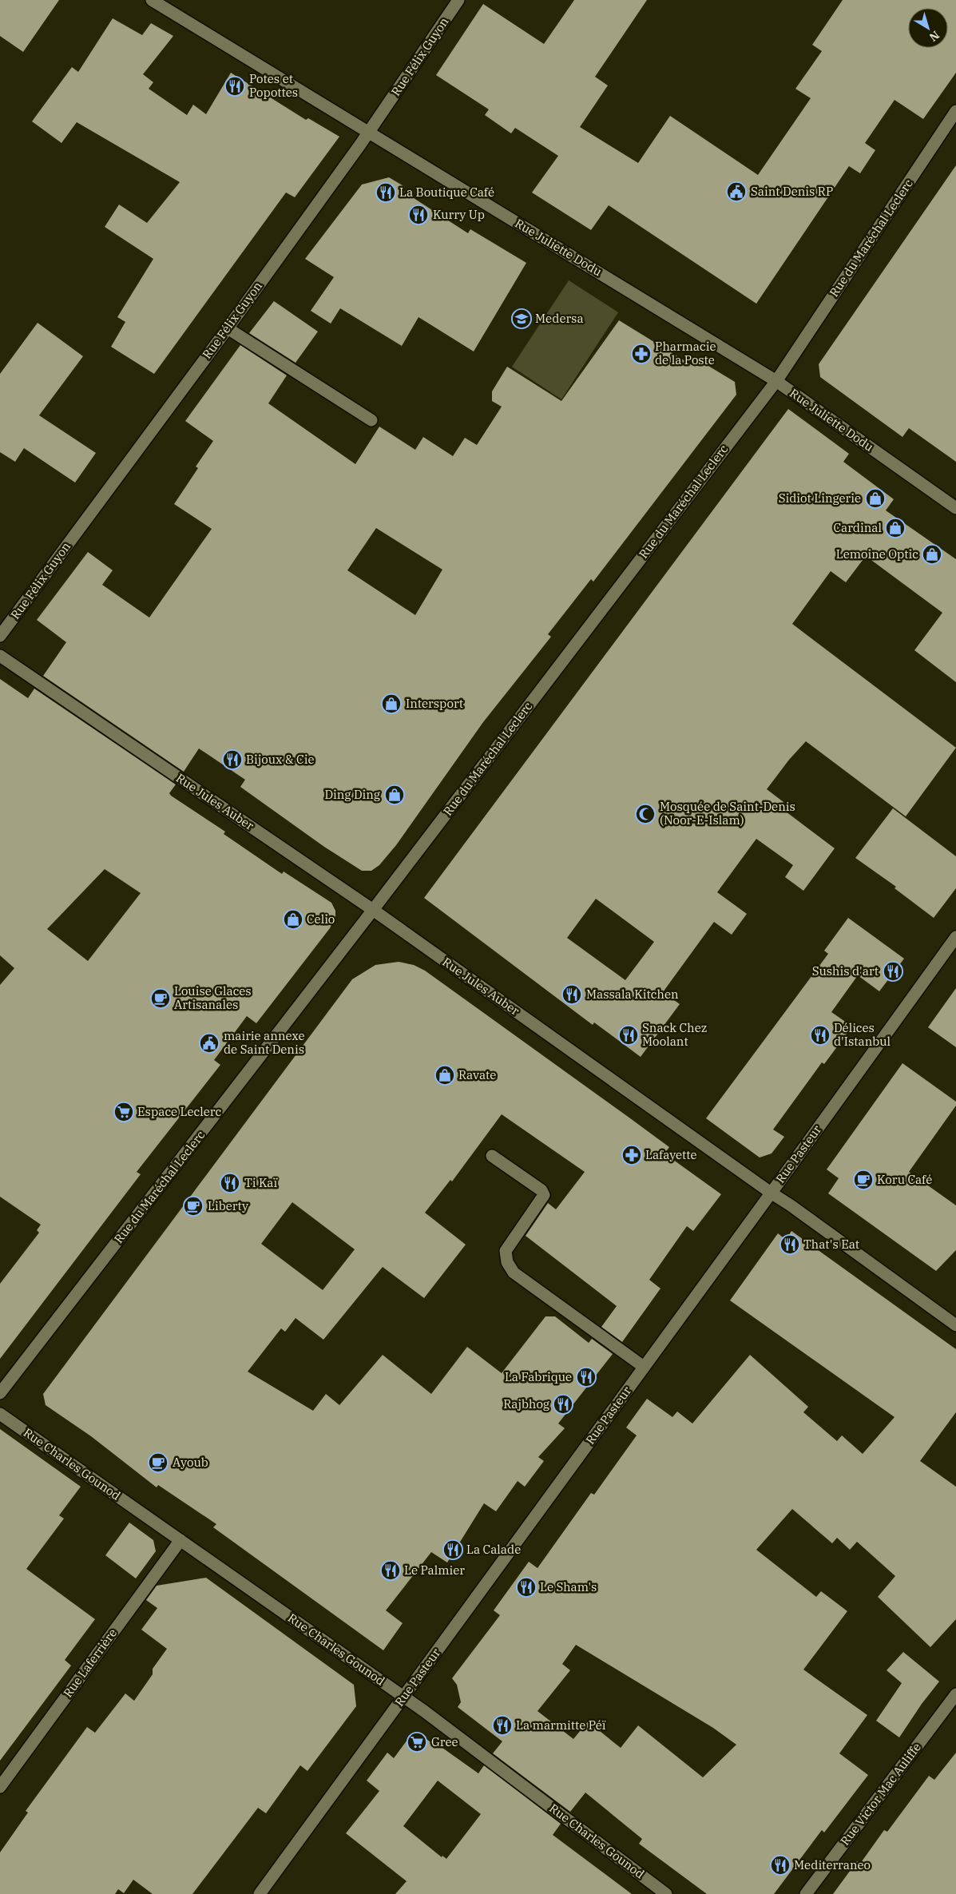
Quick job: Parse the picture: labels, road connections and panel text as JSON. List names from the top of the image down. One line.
{"streets":{"street":["Rue Félix Guyon","Rue du Maréchal Leclerc","Rue Juliette Dodu","Rue Jules Auber","Rue Pasteur","Rue Charles Gounod","Rue Laferrière","Rue Victor Mac Auliffe"]},"crossings":[["Rue Félix Guyon","Rue Juliette Dodu"],["Rue du Maréchal Leclerc","Rue Juliette Dodu"],["Rue du Maréchal Leclerc","Rue Jules Auber"],["Rue Jules Auber","Rue Pasteur"],["Rue Pasteur","Rue Charles Gounod"],["Rue Charles Gounod","Rue Laferrière"]],"places":{"restaurant":["Potes et Popottes","La Boutique Café","Kurry Up","Bijoux & Cie","Sushis d'art","Massala Kitchen","Snack Chez Moolant","Délices d'Istanbul","Ti Kaï","That's Eat","La Fabrique","Rajbhog","La Calade","Le Palmier","Le Sham's","La marmitte Péï","Mediterraneo"],"public building":["Saint Denis RP","mairie annexe de Saint Denis"],"school or university":["Medersa"],"pharmacy":["Pharmacie de la Poste","Lafayette"],"shop":["Sidiot Lingerie","Cardinal","Lemoine Optic","Intersport","Ding Ding","Celio","Ravate"],"mosque":["Mosquée de Saint-Denis (Noor-E-Islam)"],"cafe":["Louise Glaces Artisanales","Koru Café","Liberty","Ayoub"],"supermarket":["Espace Leclerc","Gree"]},"north":"bottom right"}
